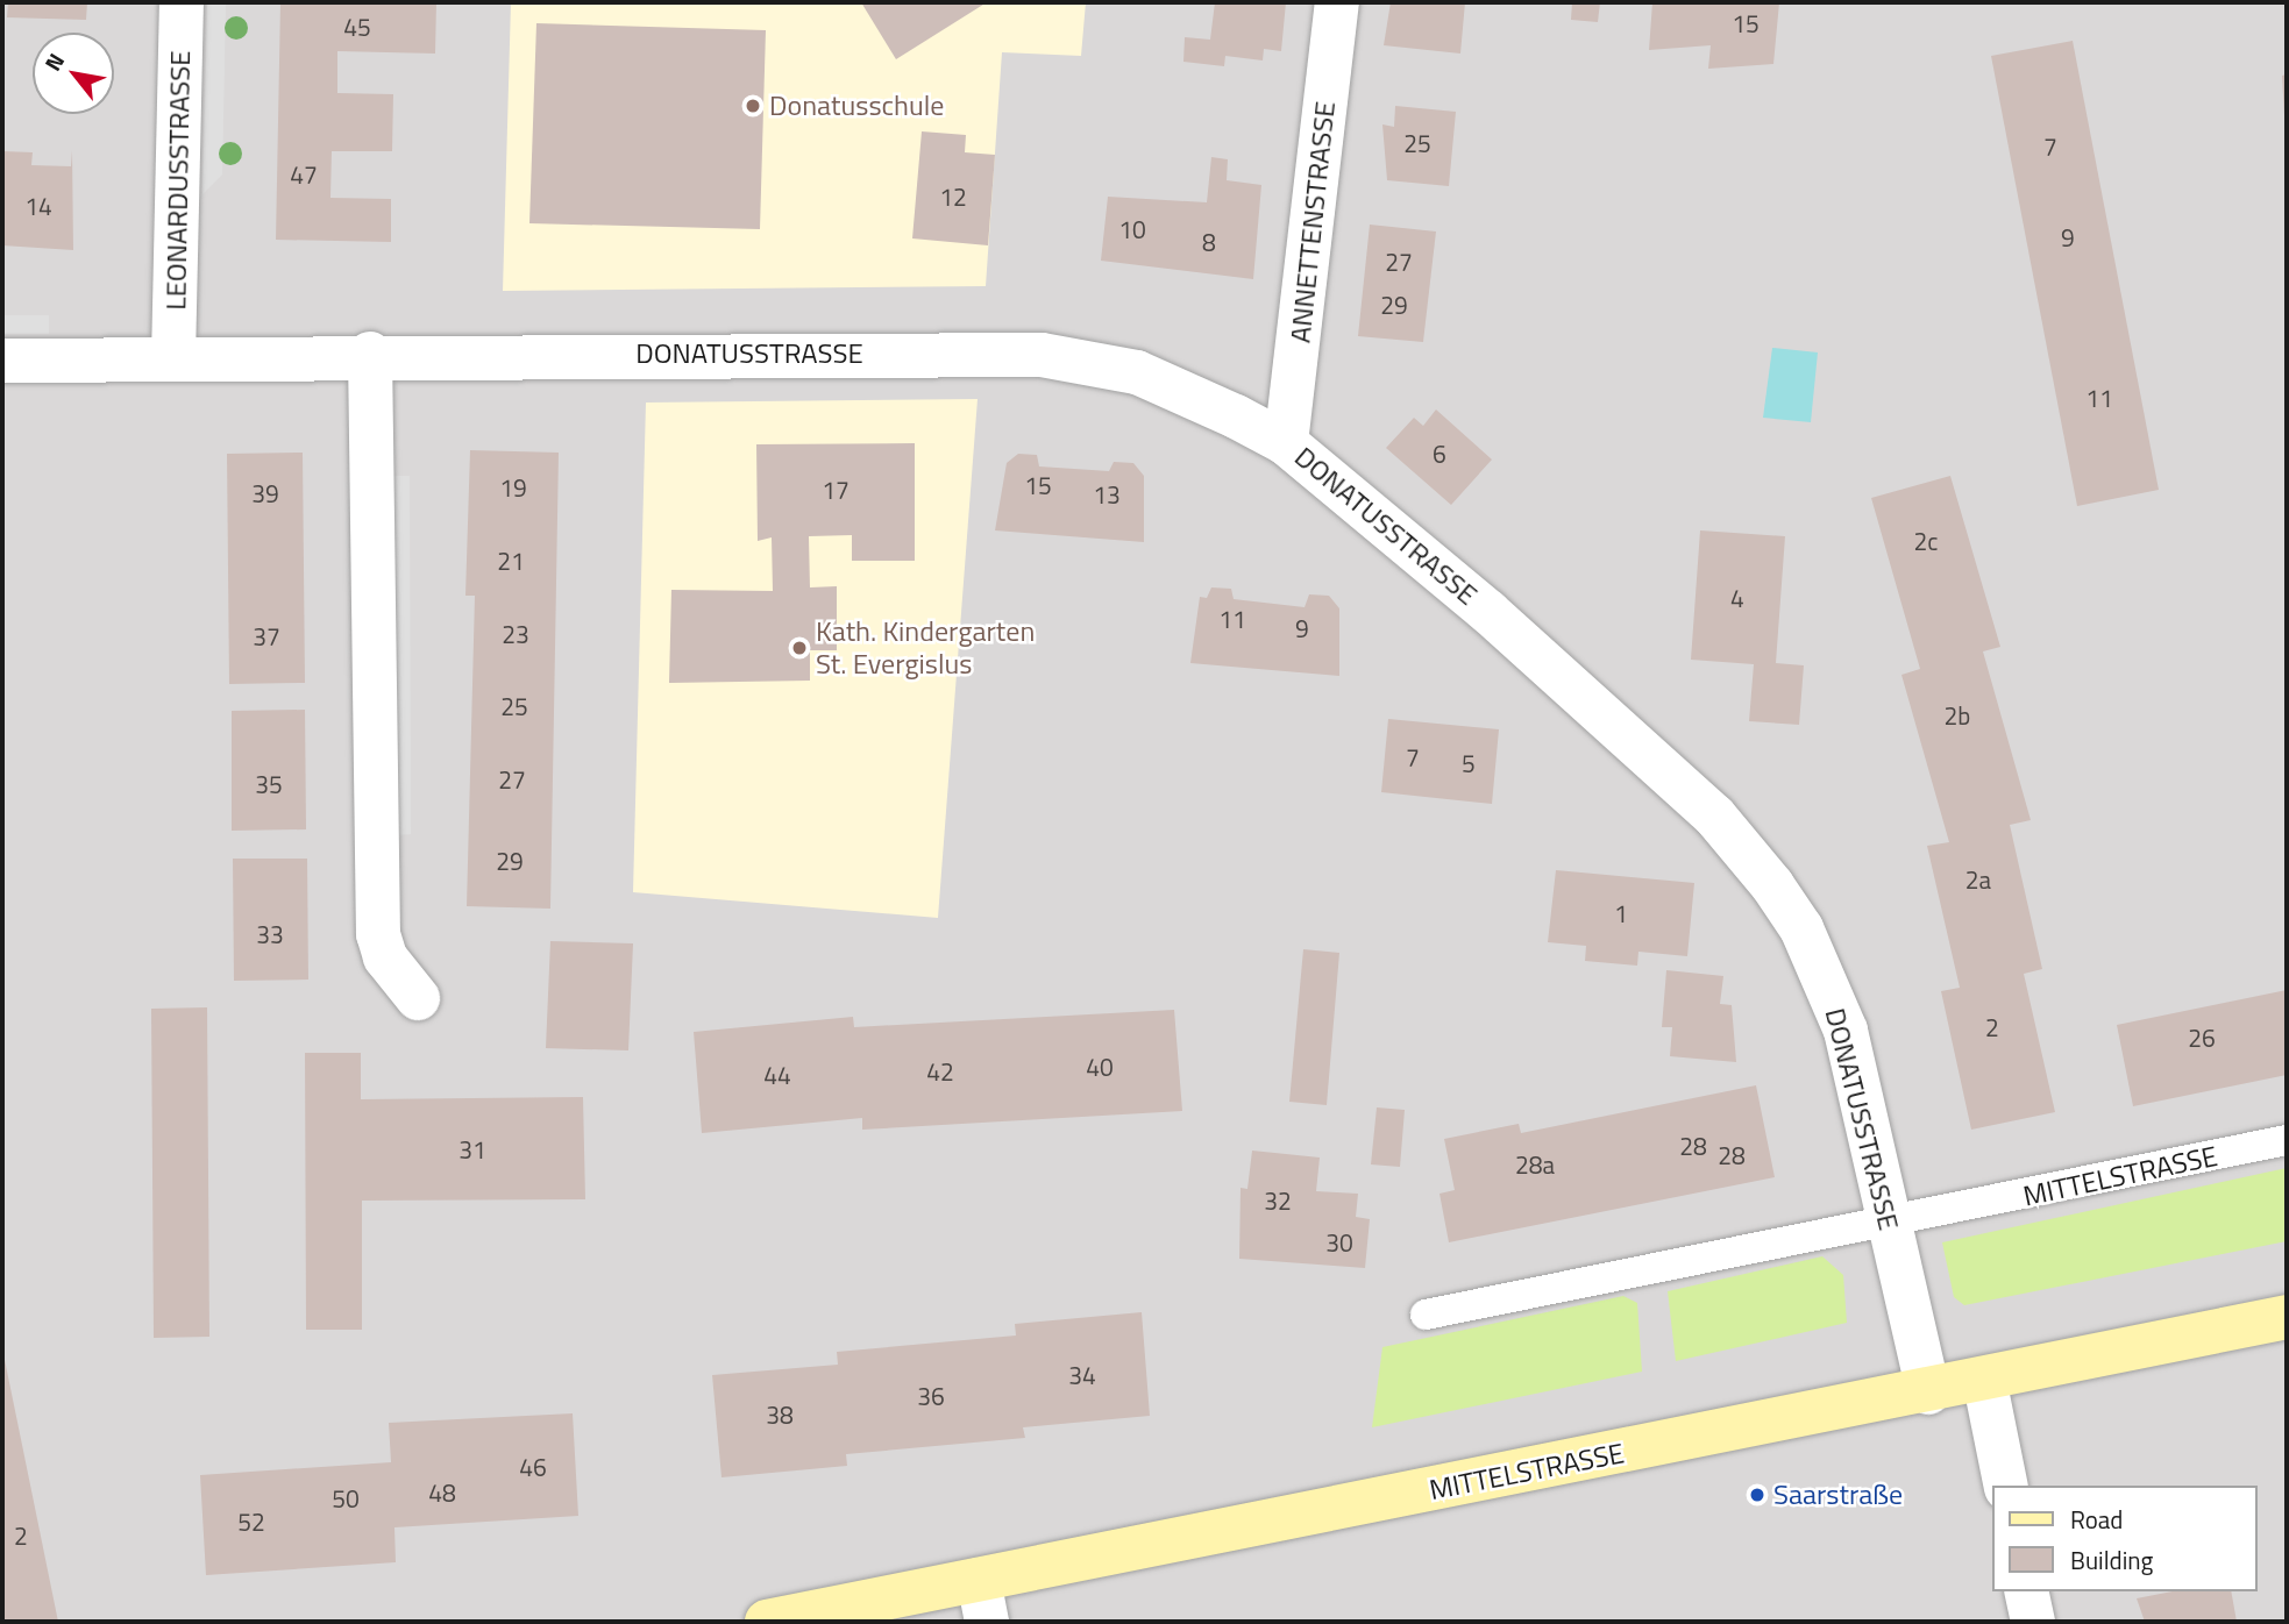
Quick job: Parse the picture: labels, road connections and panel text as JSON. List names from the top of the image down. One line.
{"streets":{"main road":["MITTELSTRASSE"],"street":["LEONARDUSSTRASSE","ANNETTENSTRASSE","DONATUSSTRASSE"]},"crossings":[["LEONARDUSSTRASSE","DONATUSSTRASSE"],["ANNETTENSTRASSE","DONATUSSTRASSE"],["DONATUSSTRASSE","MITTELSTRASSE"]],"places":["Donatusschule","Kath. Kindergarten St. Evergislus","Saarstraße"],"house_numbers":["15","45","25","7","47","12","14","10","9","8","27","29","11","6","15","19","17","39","13","2c","21","4","11","9","23","37","25","2b","7","5","27","35","29","2a","1","33","2","26","40","42","44","28","31","28","28a","32","30","34","36","38","46","48","50","52","2"],"legend":["Road","Building"],"north":"top left"}
